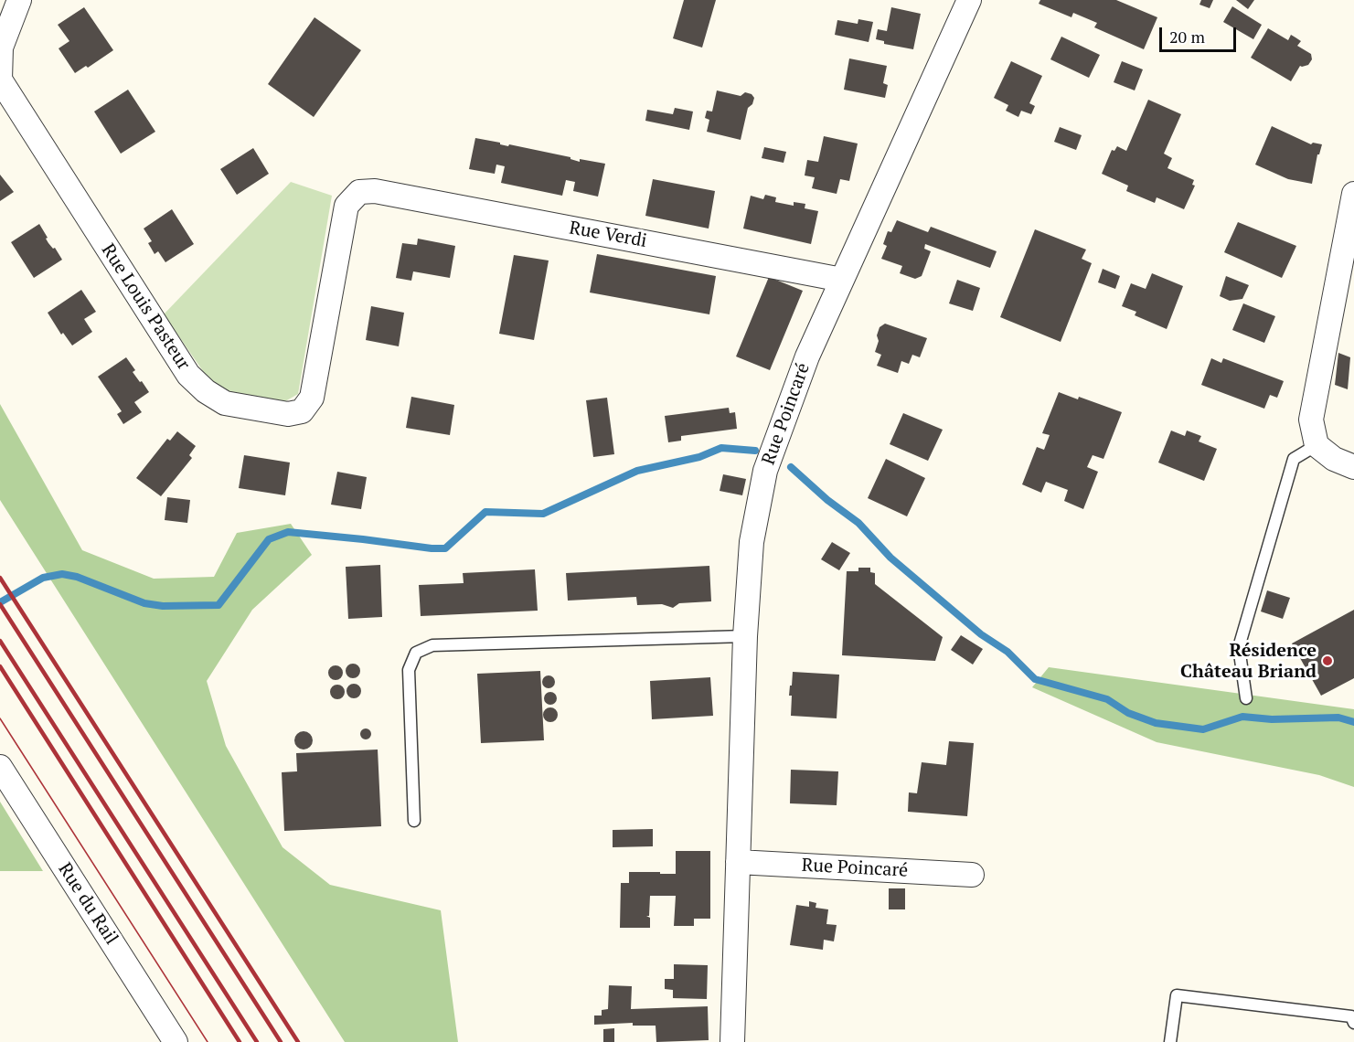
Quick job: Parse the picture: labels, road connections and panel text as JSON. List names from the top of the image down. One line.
{"streets":{"street":["Rue Verdi","Rue Louis Pasteur","Rue Poincaré","Rue du Rail"]},"crossings":[["Rue Verdi","Rue Louis Pasteur"],["Rue Verdi","Rue Poincaré"]],"places":["Résidence Château Briand"],"scale_bar":"20 m"}
